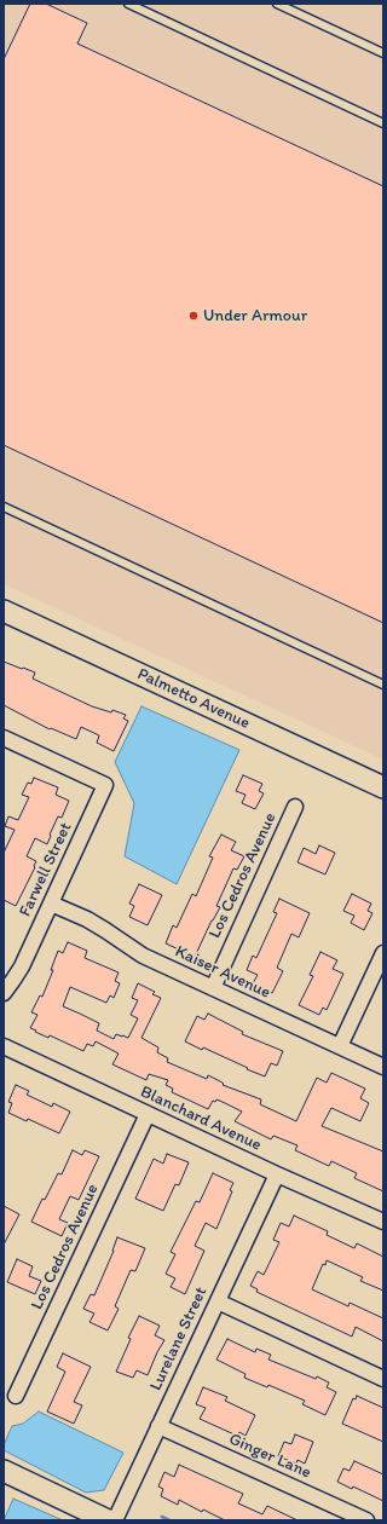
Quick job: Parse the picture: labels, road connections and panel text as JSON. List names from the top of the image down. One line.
{"streets":{"street":["Palmetto Avenue","Farwell Street","Los Cedros Avenue","Kaiser Avenue","Blanchard Avenue","Lurelane Street","Ginger Lane"]},"crossings":[["Farwell Street","Kaiser Avenue"],["Los Cedros Avenue","Kaiser Avenue"],["Los Cedros Avenue","Blanchard Avenue"],["Blanchard Avenue","Lurelane Street"],["Lurelane Street","Ginger Lane"]],"places":["Under Armour"]}
